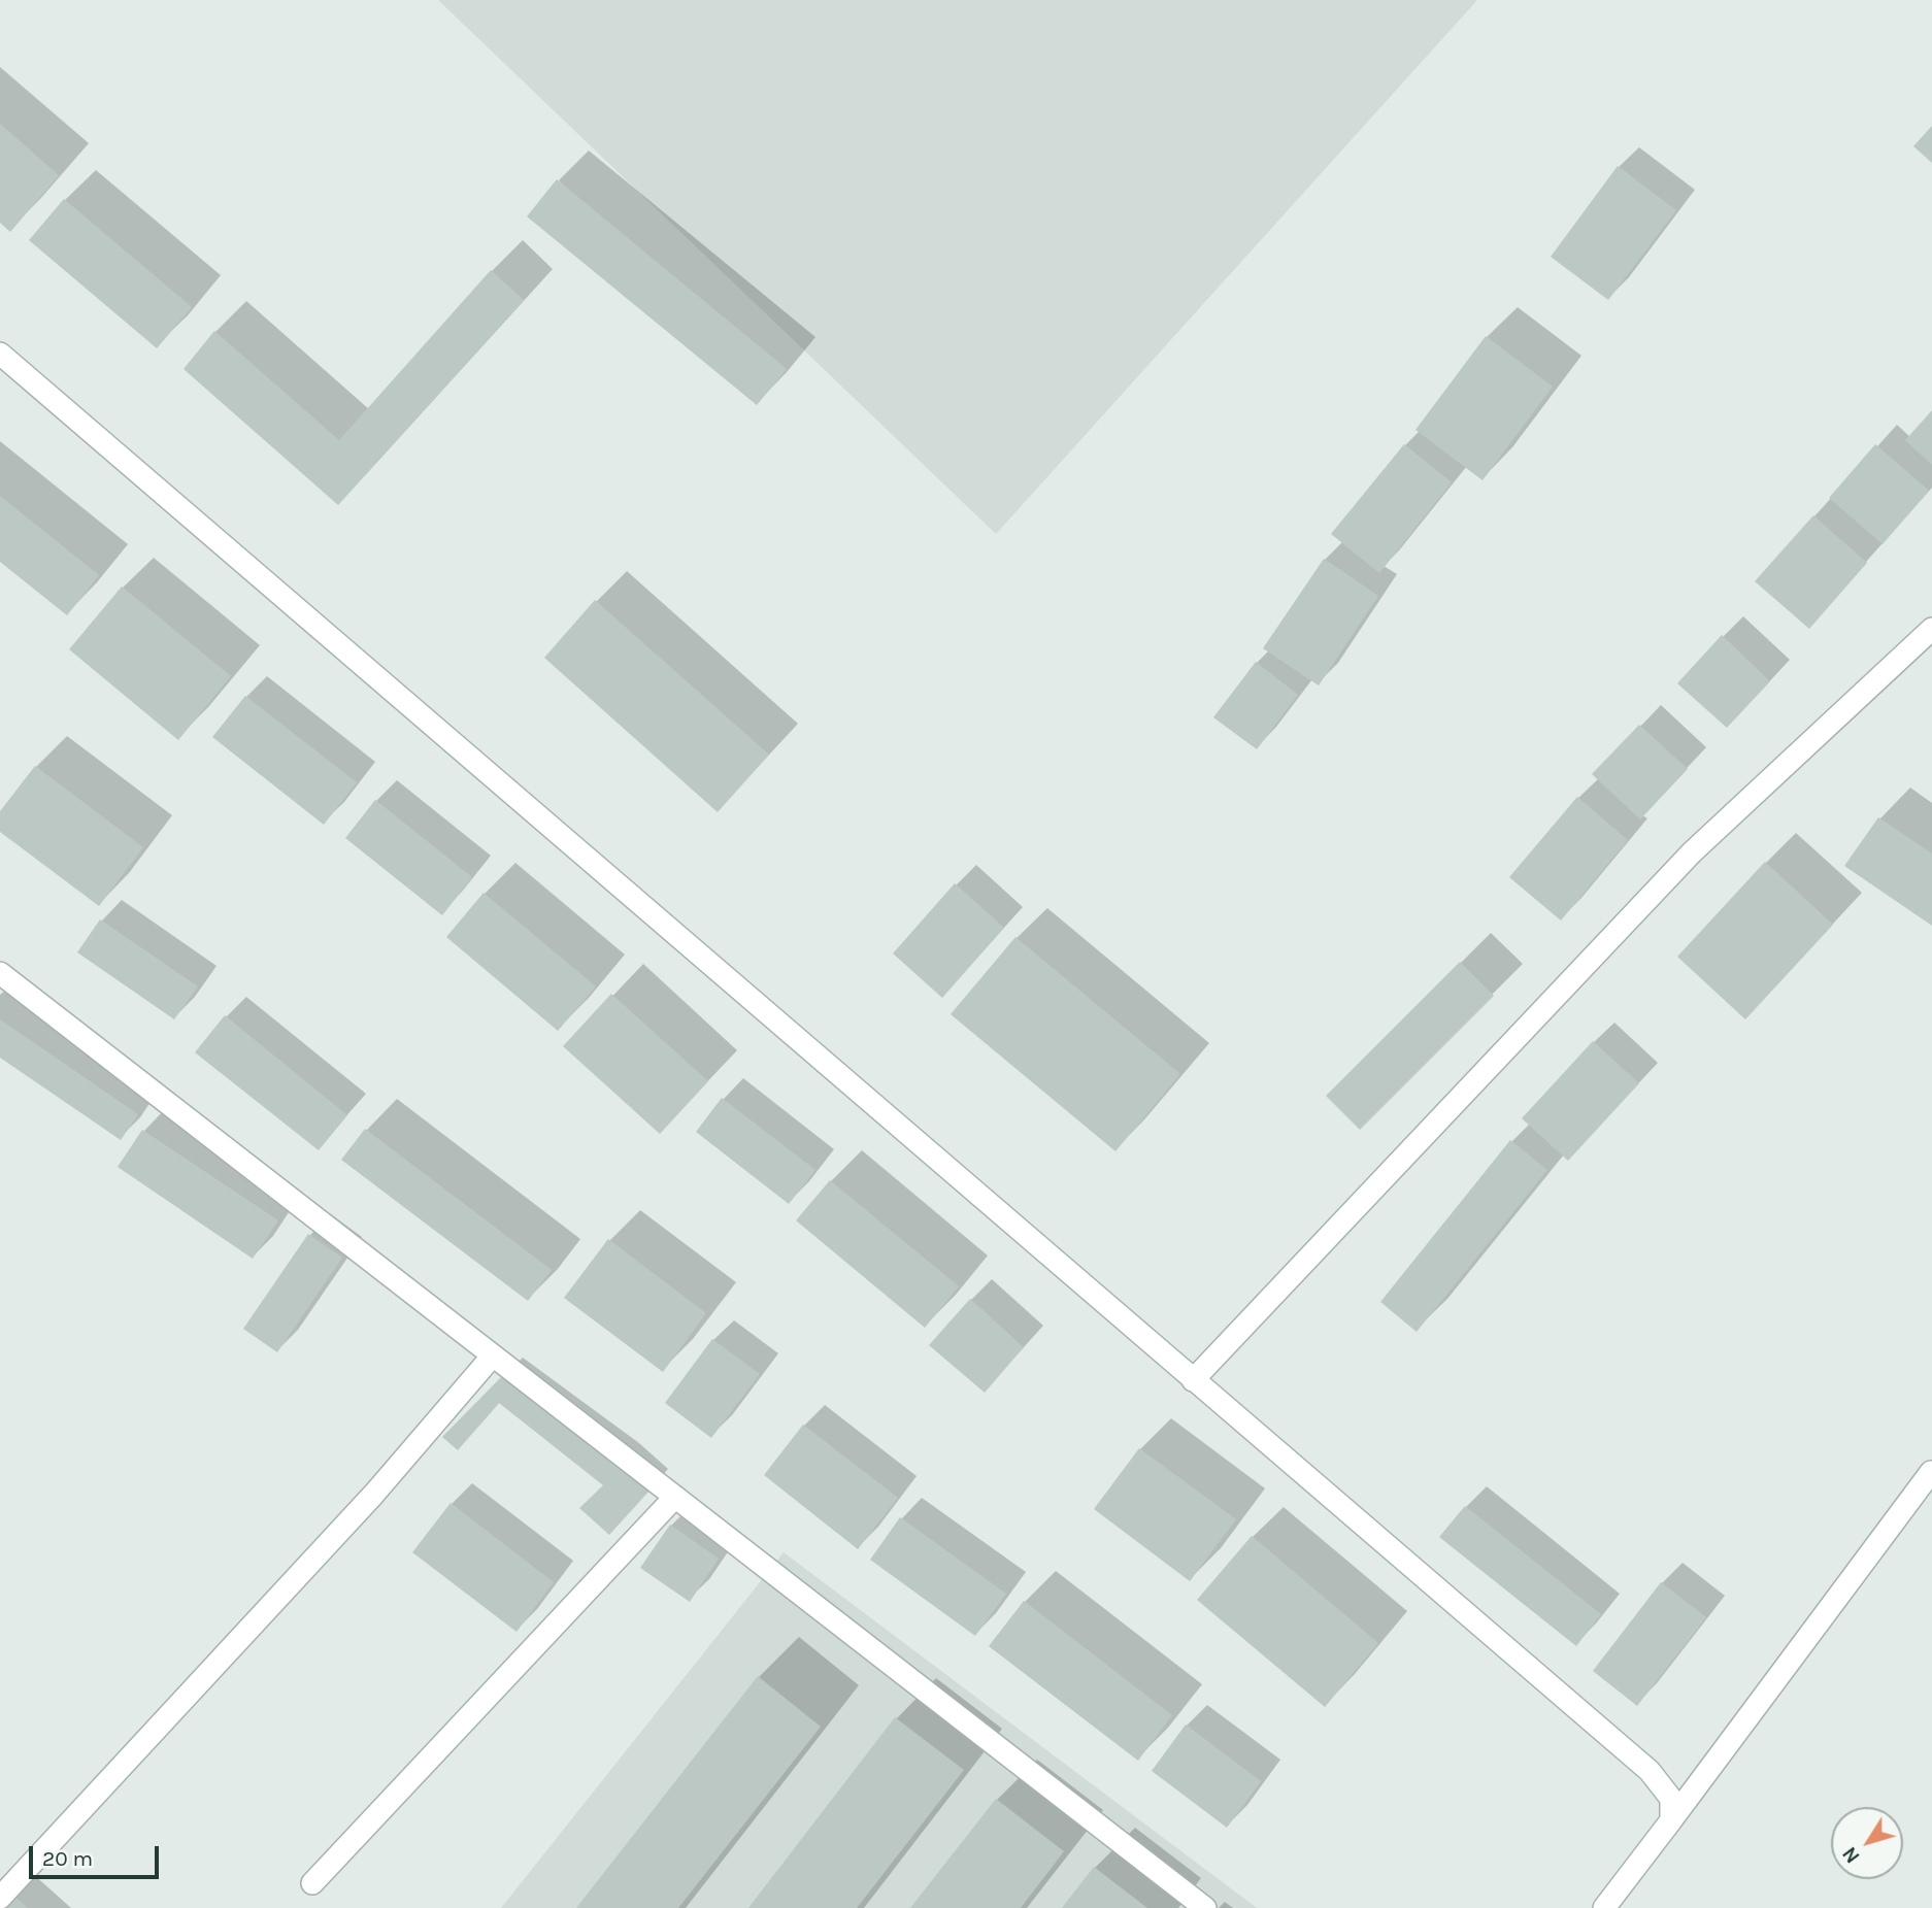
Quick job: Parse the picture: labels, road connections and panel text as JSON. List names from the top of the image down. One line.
{"scale_bar":"20 m","north":"bottom left"}
